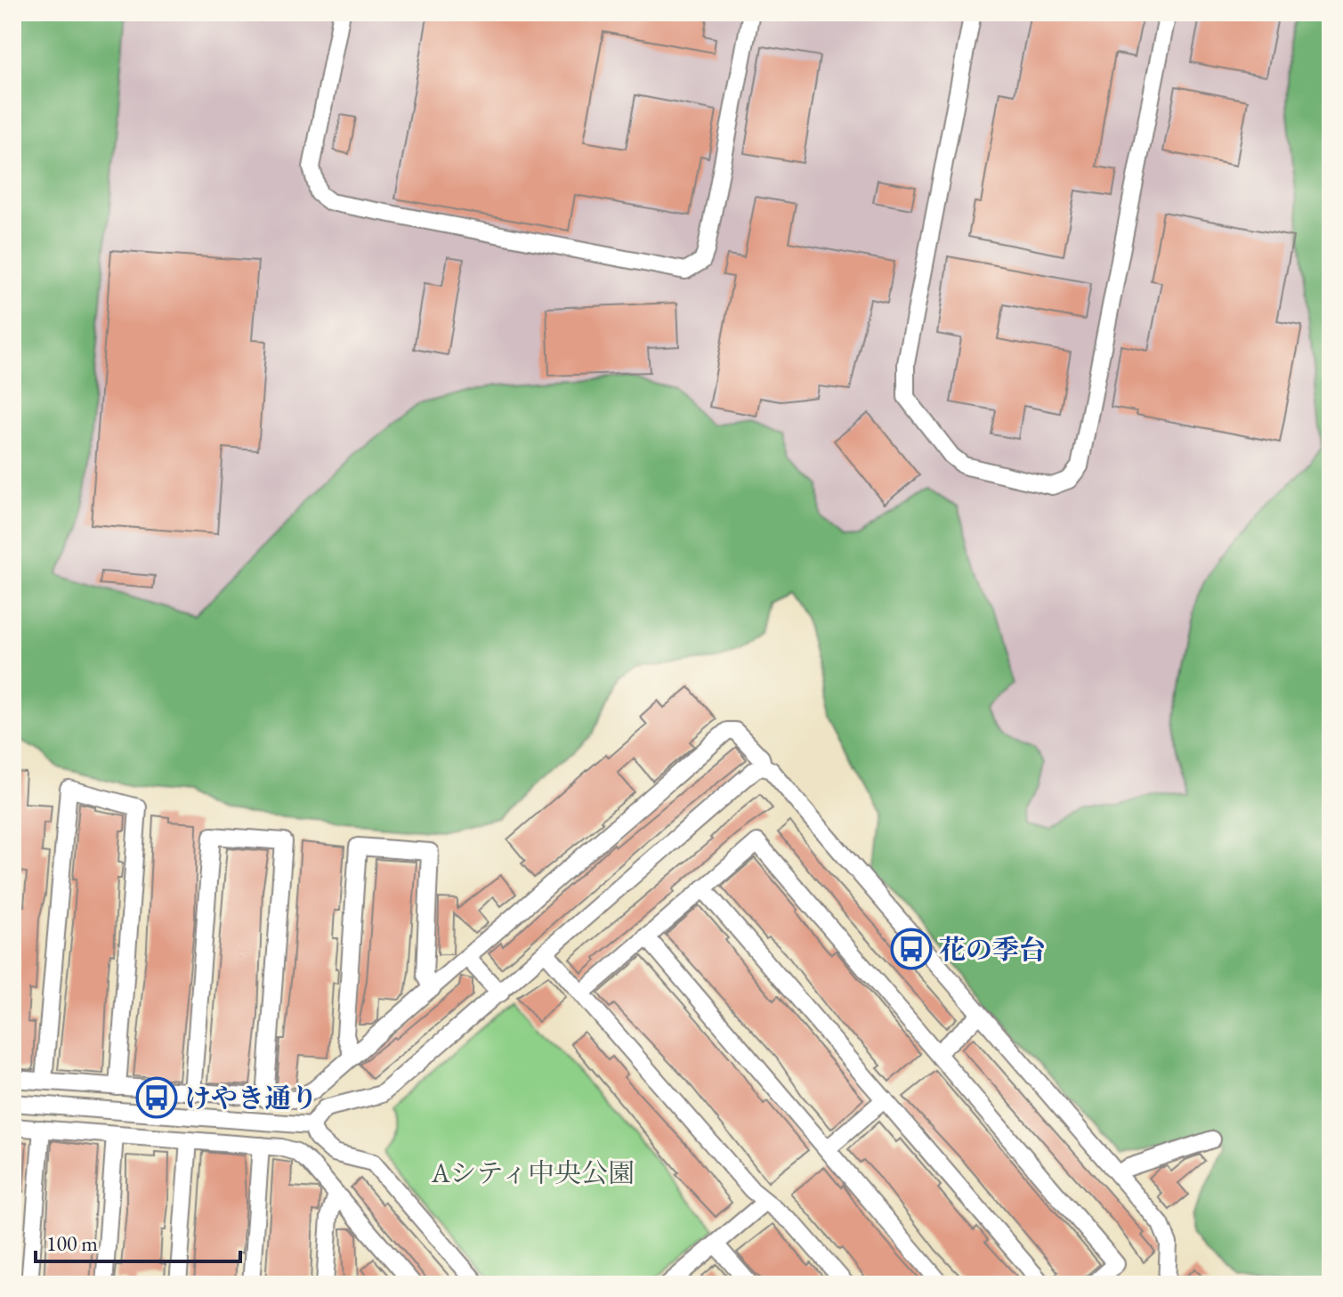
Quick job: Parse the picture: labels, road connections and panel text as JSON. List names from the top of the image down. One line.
{"parks":["Aシティ中央公園"],"places":{"bus stop":["花の季台","けやき通り"]},"scale_bar":"100 m"}
